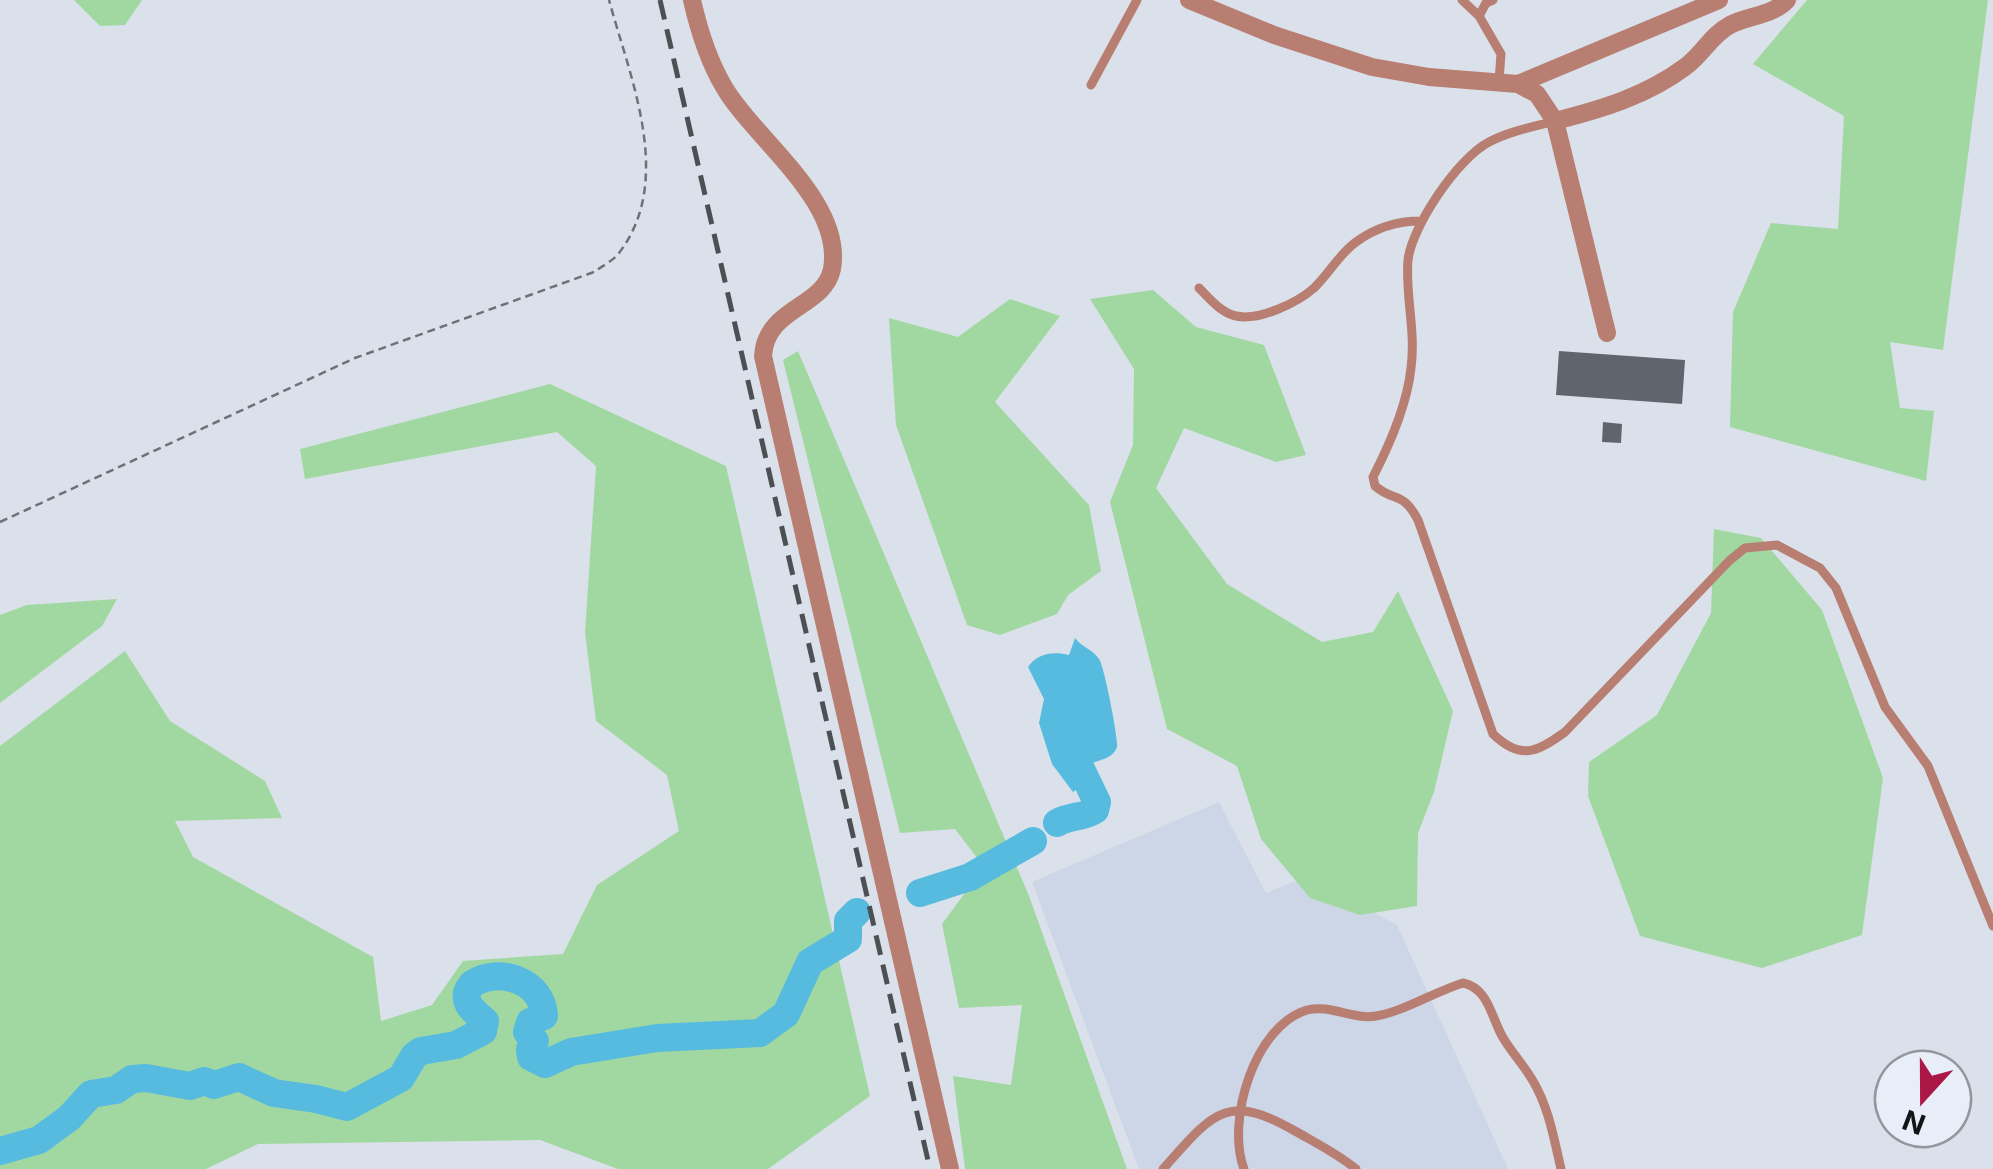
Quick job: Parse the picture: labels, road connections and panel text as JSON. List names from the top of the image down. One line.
{"north":"bottom"}
